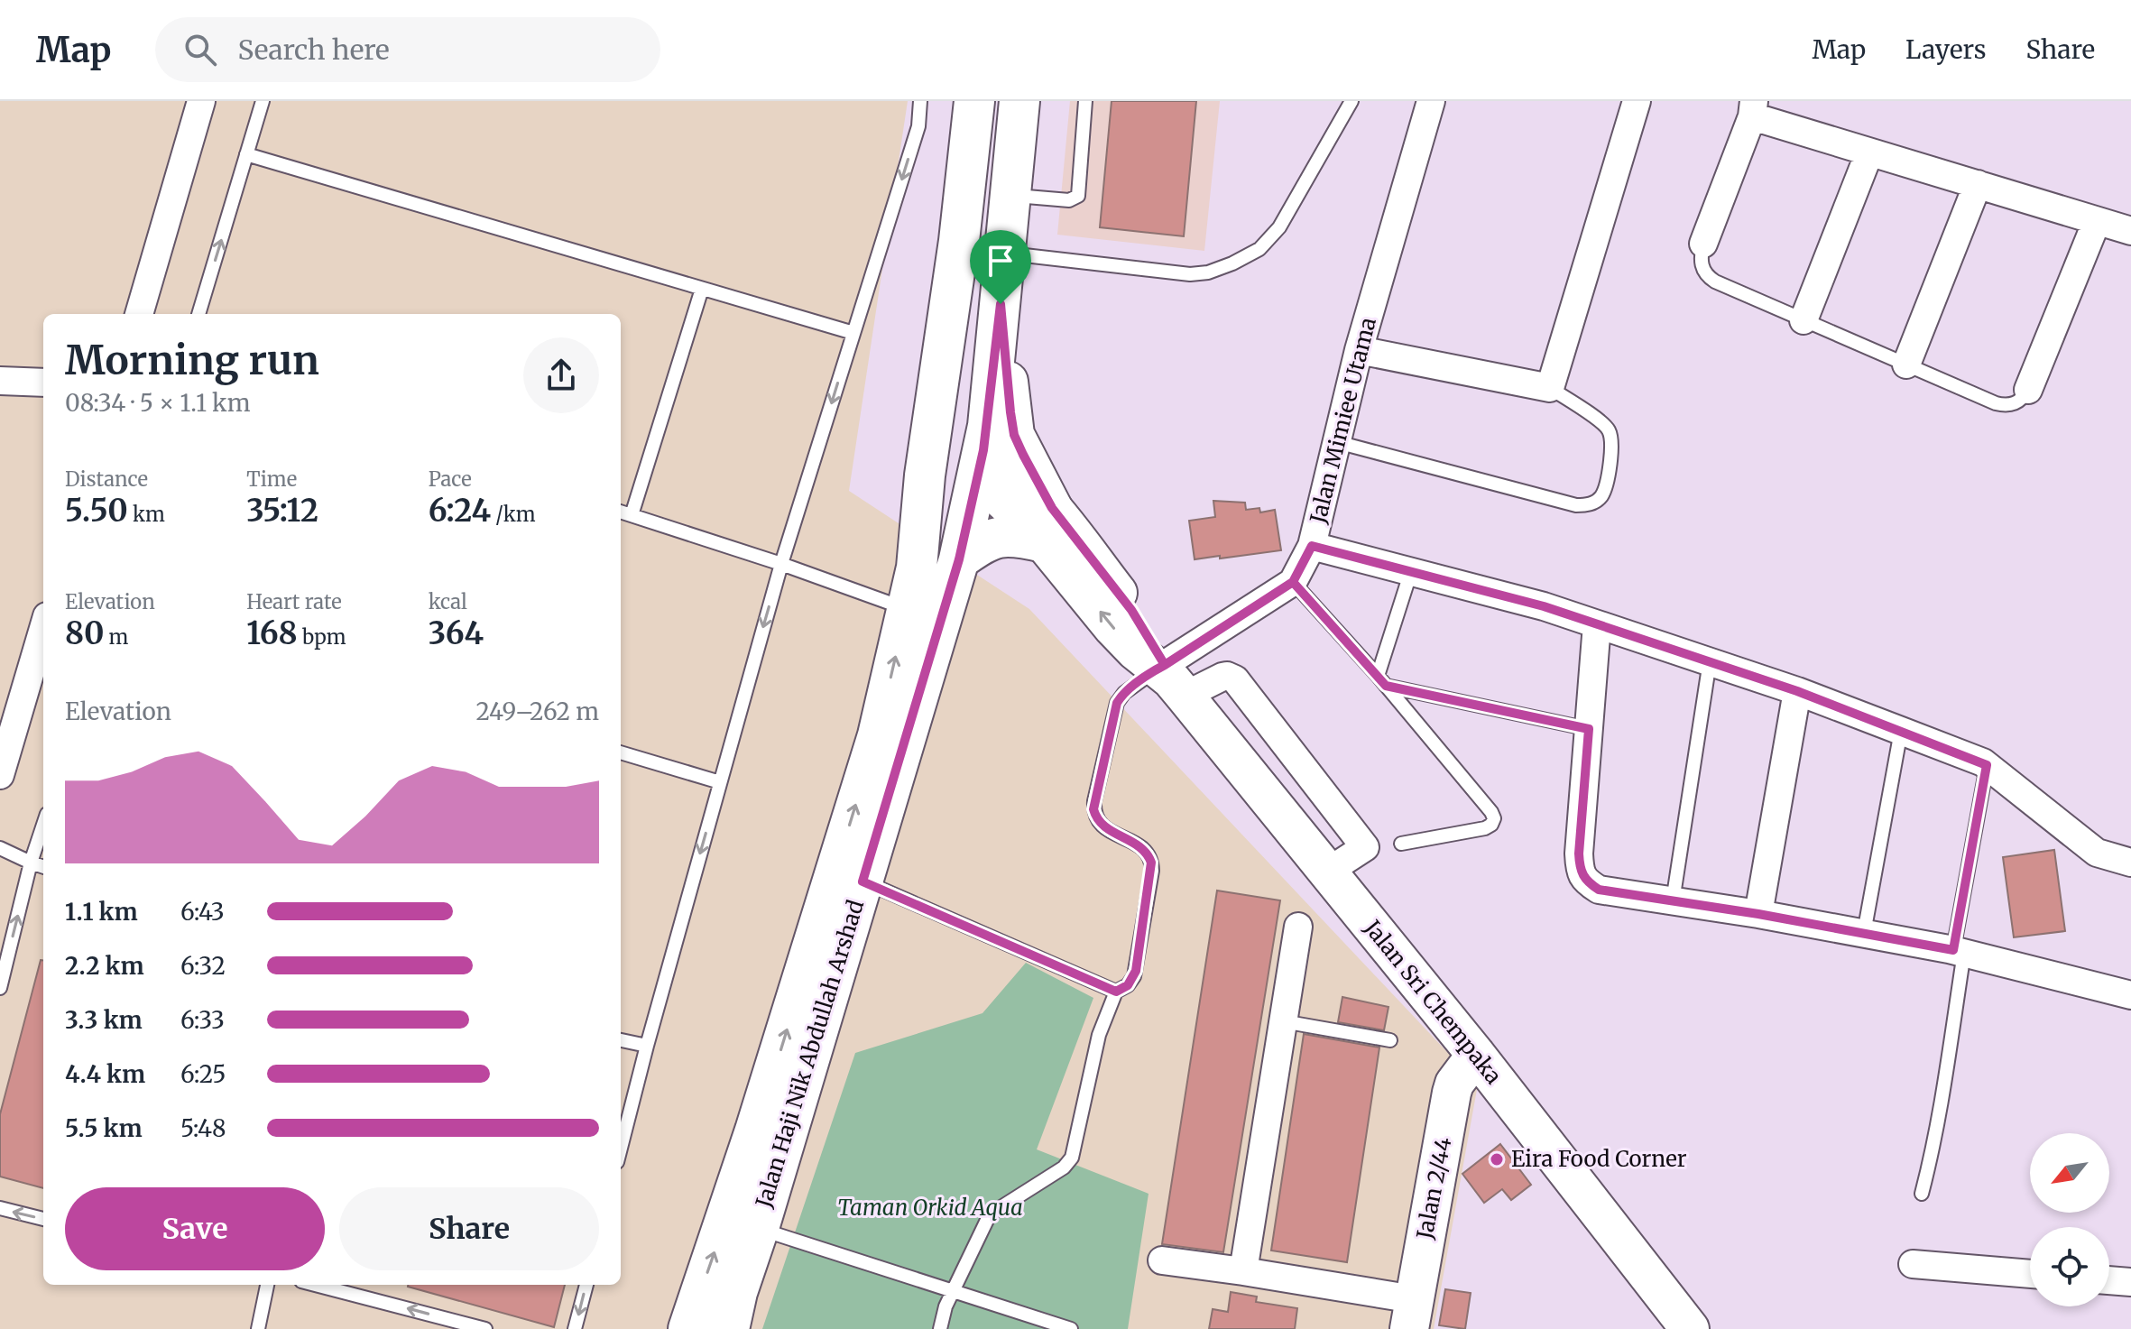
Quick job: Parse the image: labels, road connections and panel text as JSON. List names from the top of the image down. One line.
{"streets":{"main road":["Jalan Sri Chempaka","Jalan Haji Nik Abdullah Arshad","Jalan 2/44"],"street":["Jalan Mimiee Utama"]},"crossings":[["Jalan Mimiee Utama","Jalan Sri Chempaka"],["Jalan Sri Chempaka","Jalan Haji Nik Abdullah Arshad"],["Jalan Sri Chempaka","Jalan 2/44"]],"parks":["Taman Orkid Aqua"],"places":["Eira Food Corner"],"north":"bottom left","page":{"header":"Map","search":"Search here","nav":["Map","Layers","Share"],"heading":["Morning run","08:34 · 5 × 1.1 km"],"stats":[["Distance","5.50 km"],["Time","35:12"],["Pace","6:24 /km"],["Elevation","80 m"],["Heart rate","168 bpm"],["kcal","364"]],"chart":["Elevation","249–262 m"],"list":[{"name":"1.1 km","note":"6:43"},{"name":"2.2 km","note":"6:32"},{"name":"3.3 km","note":"6:33"},{"name":"4.4 km","note":"6:25"},{"name":"5.5 km","note":"5:48"}],"buttons":["Save","Share"]}}
